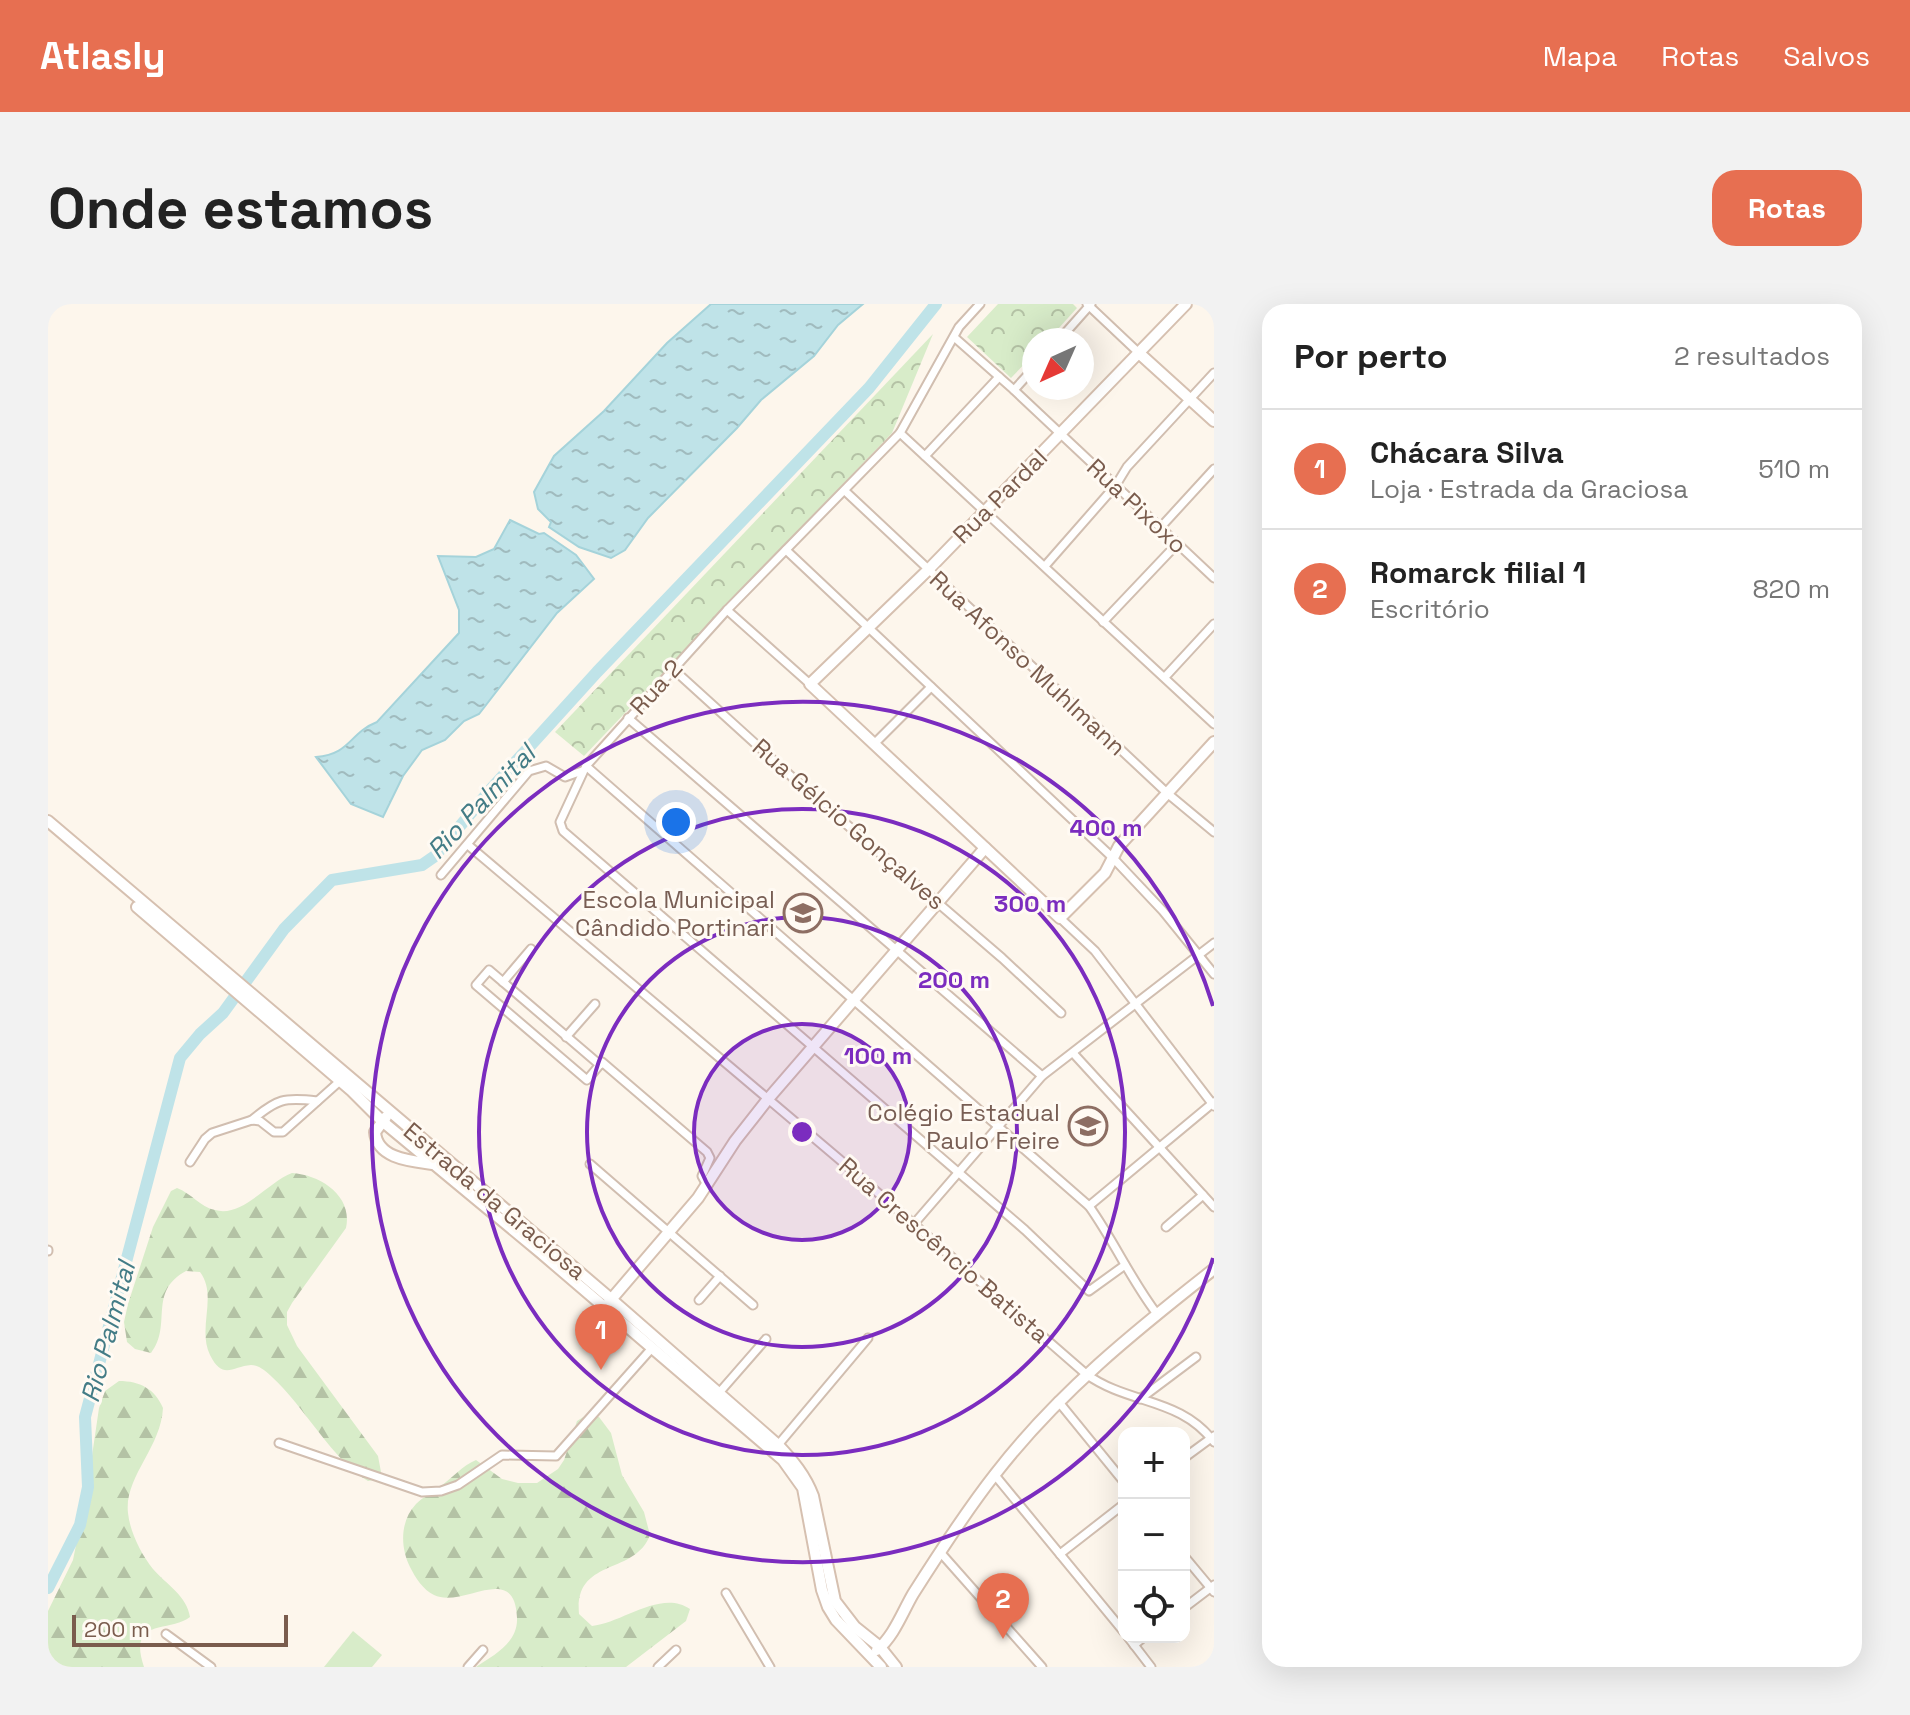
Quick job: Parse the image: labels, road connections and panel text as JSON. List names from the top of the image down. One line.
{"streets":{"main road":["Rua Pardal","Estrada da Graciosa"],"street":["Rua Pixoxo","Rua Afonso Muhlmann","Rua 2","Rua Gélcio Gonçalves","Rua Crescêncio Batista"]},"crossings":[["Rua Pardal","Rua Pixoxo"],["Rua Pardal","Rua Afonso Muhlmann"],["Rua Pixoxo","Rua 2"],["Rua Afonso Muhlmann","Rua 2"],["Rua 2","Rua Gélcio Gonçalves"]],"water":["Rio Palmital"],"places":{"school or university":["Escola Municipal Cândido Portinari","Colégio Estadual Paulo Freire"]},"scale_bar":"200 m","north":"bottom left","page":{"header":"Atlasly","nav":["Mapa","Rotas","Salvos"],"buttons":"Rotas","title":"Onde estamos","heading":["Por perto","2 resultados"],"list":[{"mark":"1","name":"Chácara Silva","note":"Loja · Estrada da Graciosa","value":"510 m"},{"mark":"2","name":"Romarck filial 1","note":"Escritório","value":"820 m"}],"pins":["1","2"],"map_buttons":["+","−"],"scale":"200 m"},"rings":["400 m","300 m","200 m","100 m"]}
